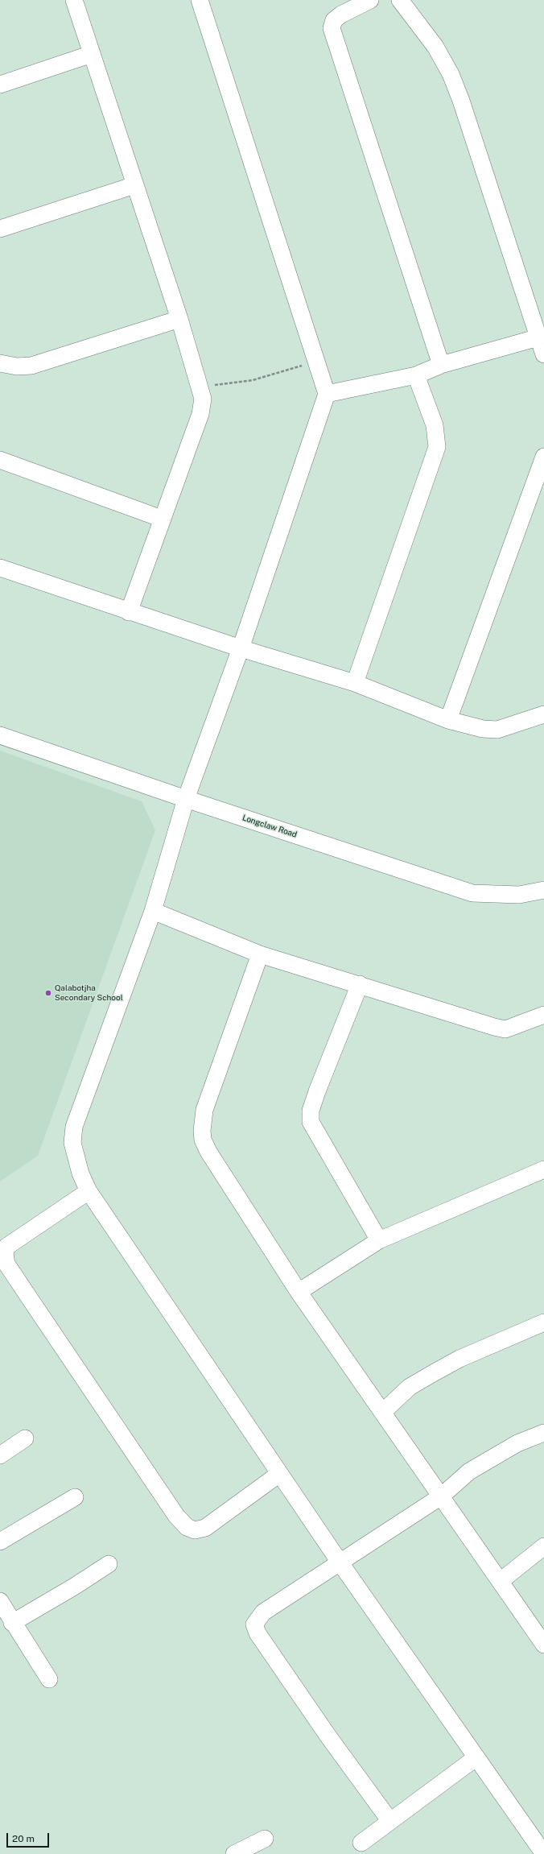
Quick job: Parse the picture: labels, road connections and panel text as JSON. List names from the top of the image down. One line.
{"streets":{"street":["Longclaw Road"]},"places":["Qalabotjha Secondary School"],"scale_bar":"20 m"}
